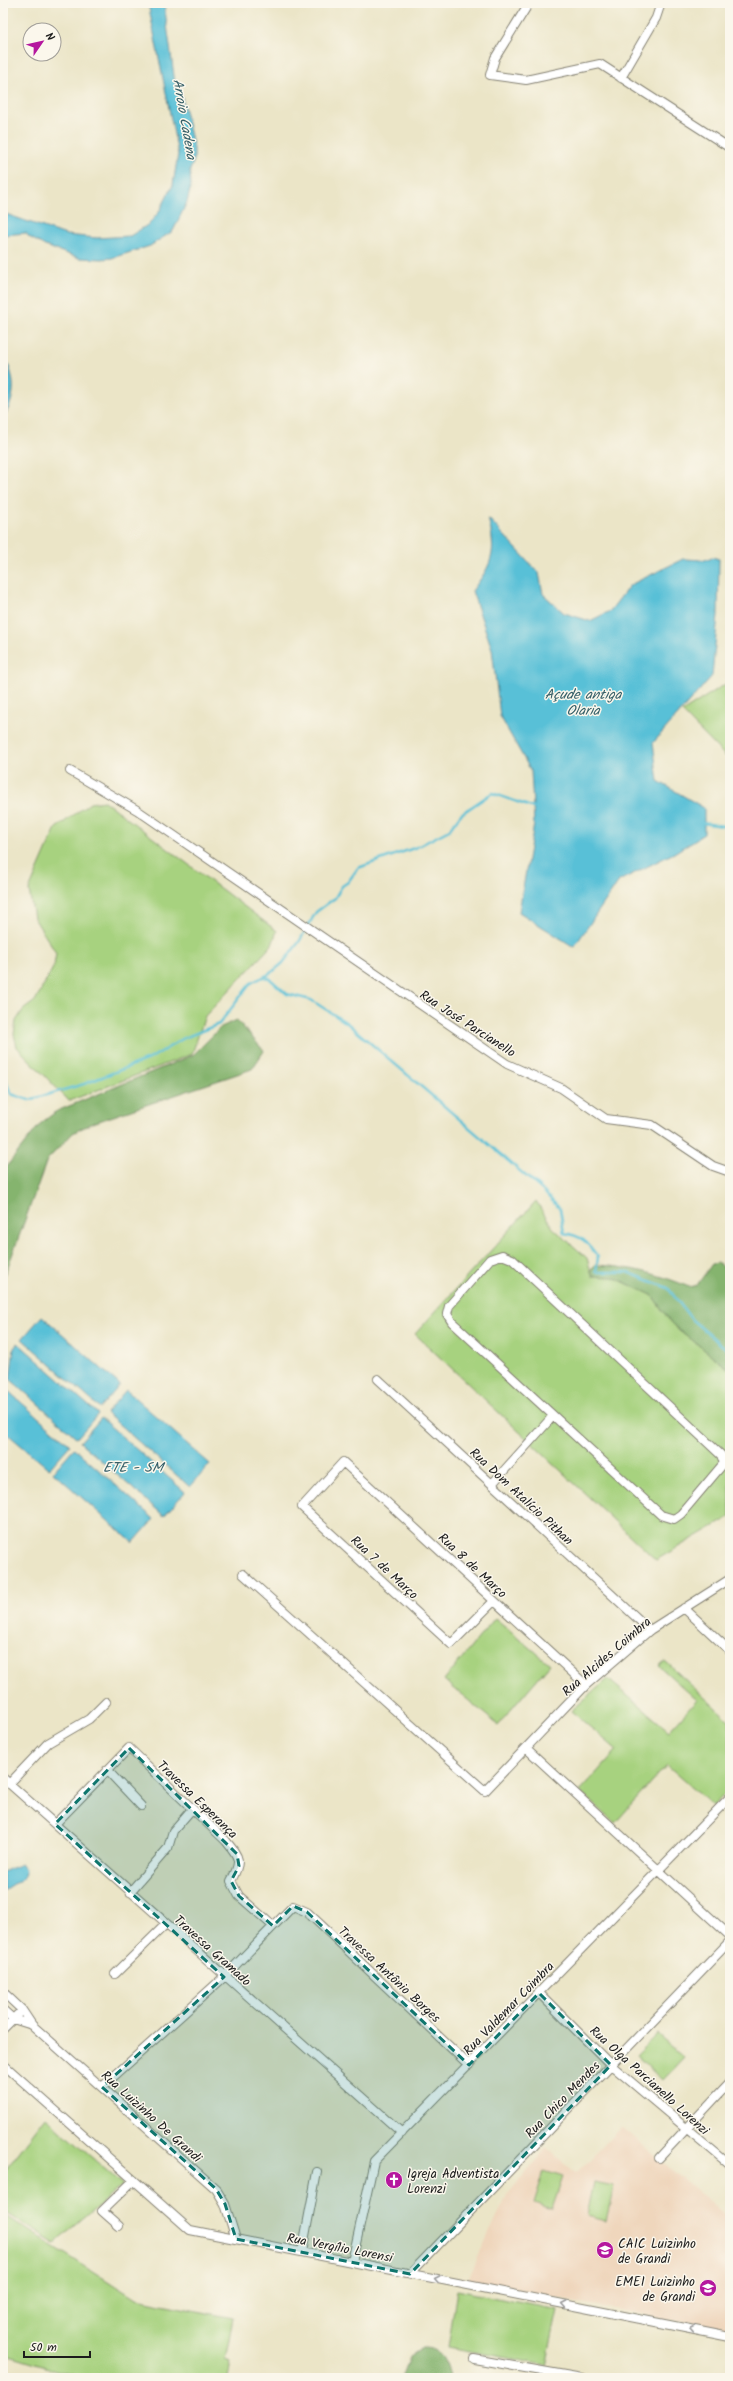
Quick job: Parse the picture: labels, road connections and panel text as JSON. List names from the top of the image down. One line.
{"streets":{"street":["Rua José Parcianello","Rua Dom Atalício Pithan","Rua 8 de Março","Rua 7 de Março","Rua Alcides Coimbra","Travessa Esperança","Travessa Gramado","Travessa Antônio Borges","Rua Valdemar Coimbra","Rua Olga Parcianello Lorenzi","Rua Chico Mendes","Rua Luizinho De Grandi","Rua Vergílio Lorensi"]},"crossings":[["Rua Dom Atalício Pithan","Rua Alcides Coimbra"],["Rua 8 de Março","Rua 7 de Março"],["Rua 8 de Março","Rua Alcides Coimbra"],["Travessa Esperança","Travessa Antônio Borges"],["Travessa Gramado","Rua Valdemar Coimbra"],["Travessa Antônio Borges","Rua Valdemar Coimbra"],["Rua Valdemar Coimbra","Rua Olga Parcianello Lorenzi"],["Rua Valdemar Coimbra","Rua Vergílio Lorensi"],["Rua Olga Parcianello Lorenzi","Rua Chico Mendes"],["Rua Chico Mendes","Rua Vergílio Lorensi"],["Rua Luizinho De Grandi","Rua Vergílio Lorensi"]],"water":["Arroio Cadena","Açude antiga Olaria","ETE - SM"],"places":{"church":["Igreja Adventista Lorenzi"],"school or university":["CAIC Luizinho de Grandi","EMEI Luizinho de Grandi"]},"scale_bar":"50 m","north":"top right"}
